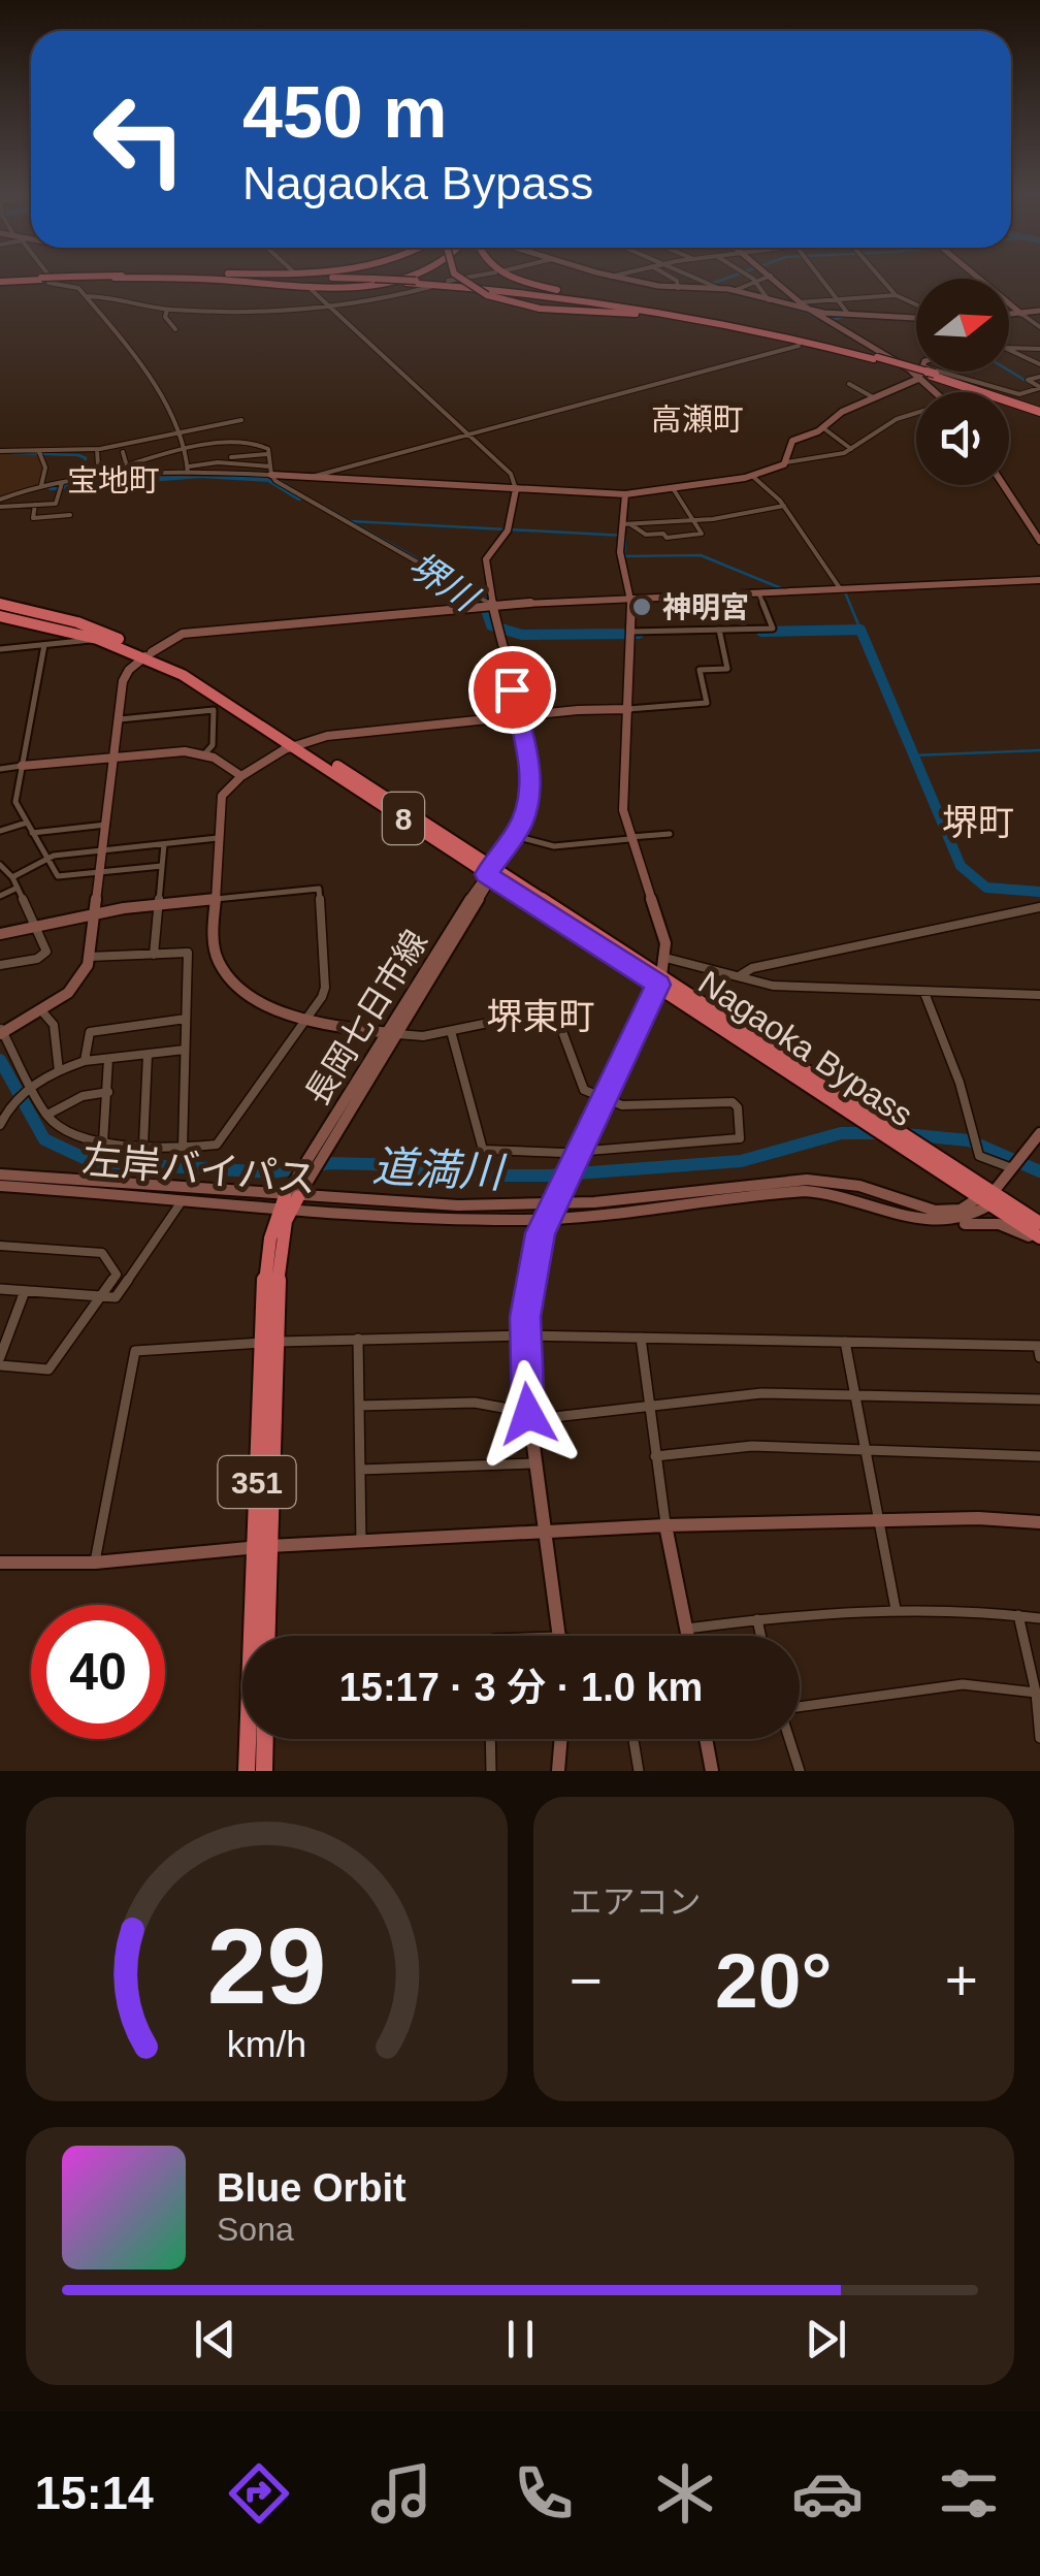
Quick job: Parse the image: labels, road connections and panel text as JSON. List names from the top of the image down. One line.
{"streets":{"highway":["8","Nagaoka Bypass","351"],"street":["長岡七日市線","左岸バイパス"]},"crossings":[["長岡七日市線","Nagaoka Bypass"],["長岡七日市線","左岸バイパス"],["長岡七日市線","351"],["Nagaoka Bypass","左岸バイパス"],["左岸バイパス","351"]],"districts":["高瀬町","宝地町","堺町","堺東町"],"water":["堺川","道満川"],"places":["神明宮"],"north":"right","page":{"turn":["450 m","Nagaoka Bypass"],"limit":"40","trip":"15:17 · 3 分 · 1.0 km","tile":"エアコン","heat":["−","20°","+"],"song":["Blue Orbit","Sona"],"tabs":"15:14","gauge":["29","km/h"]}}
